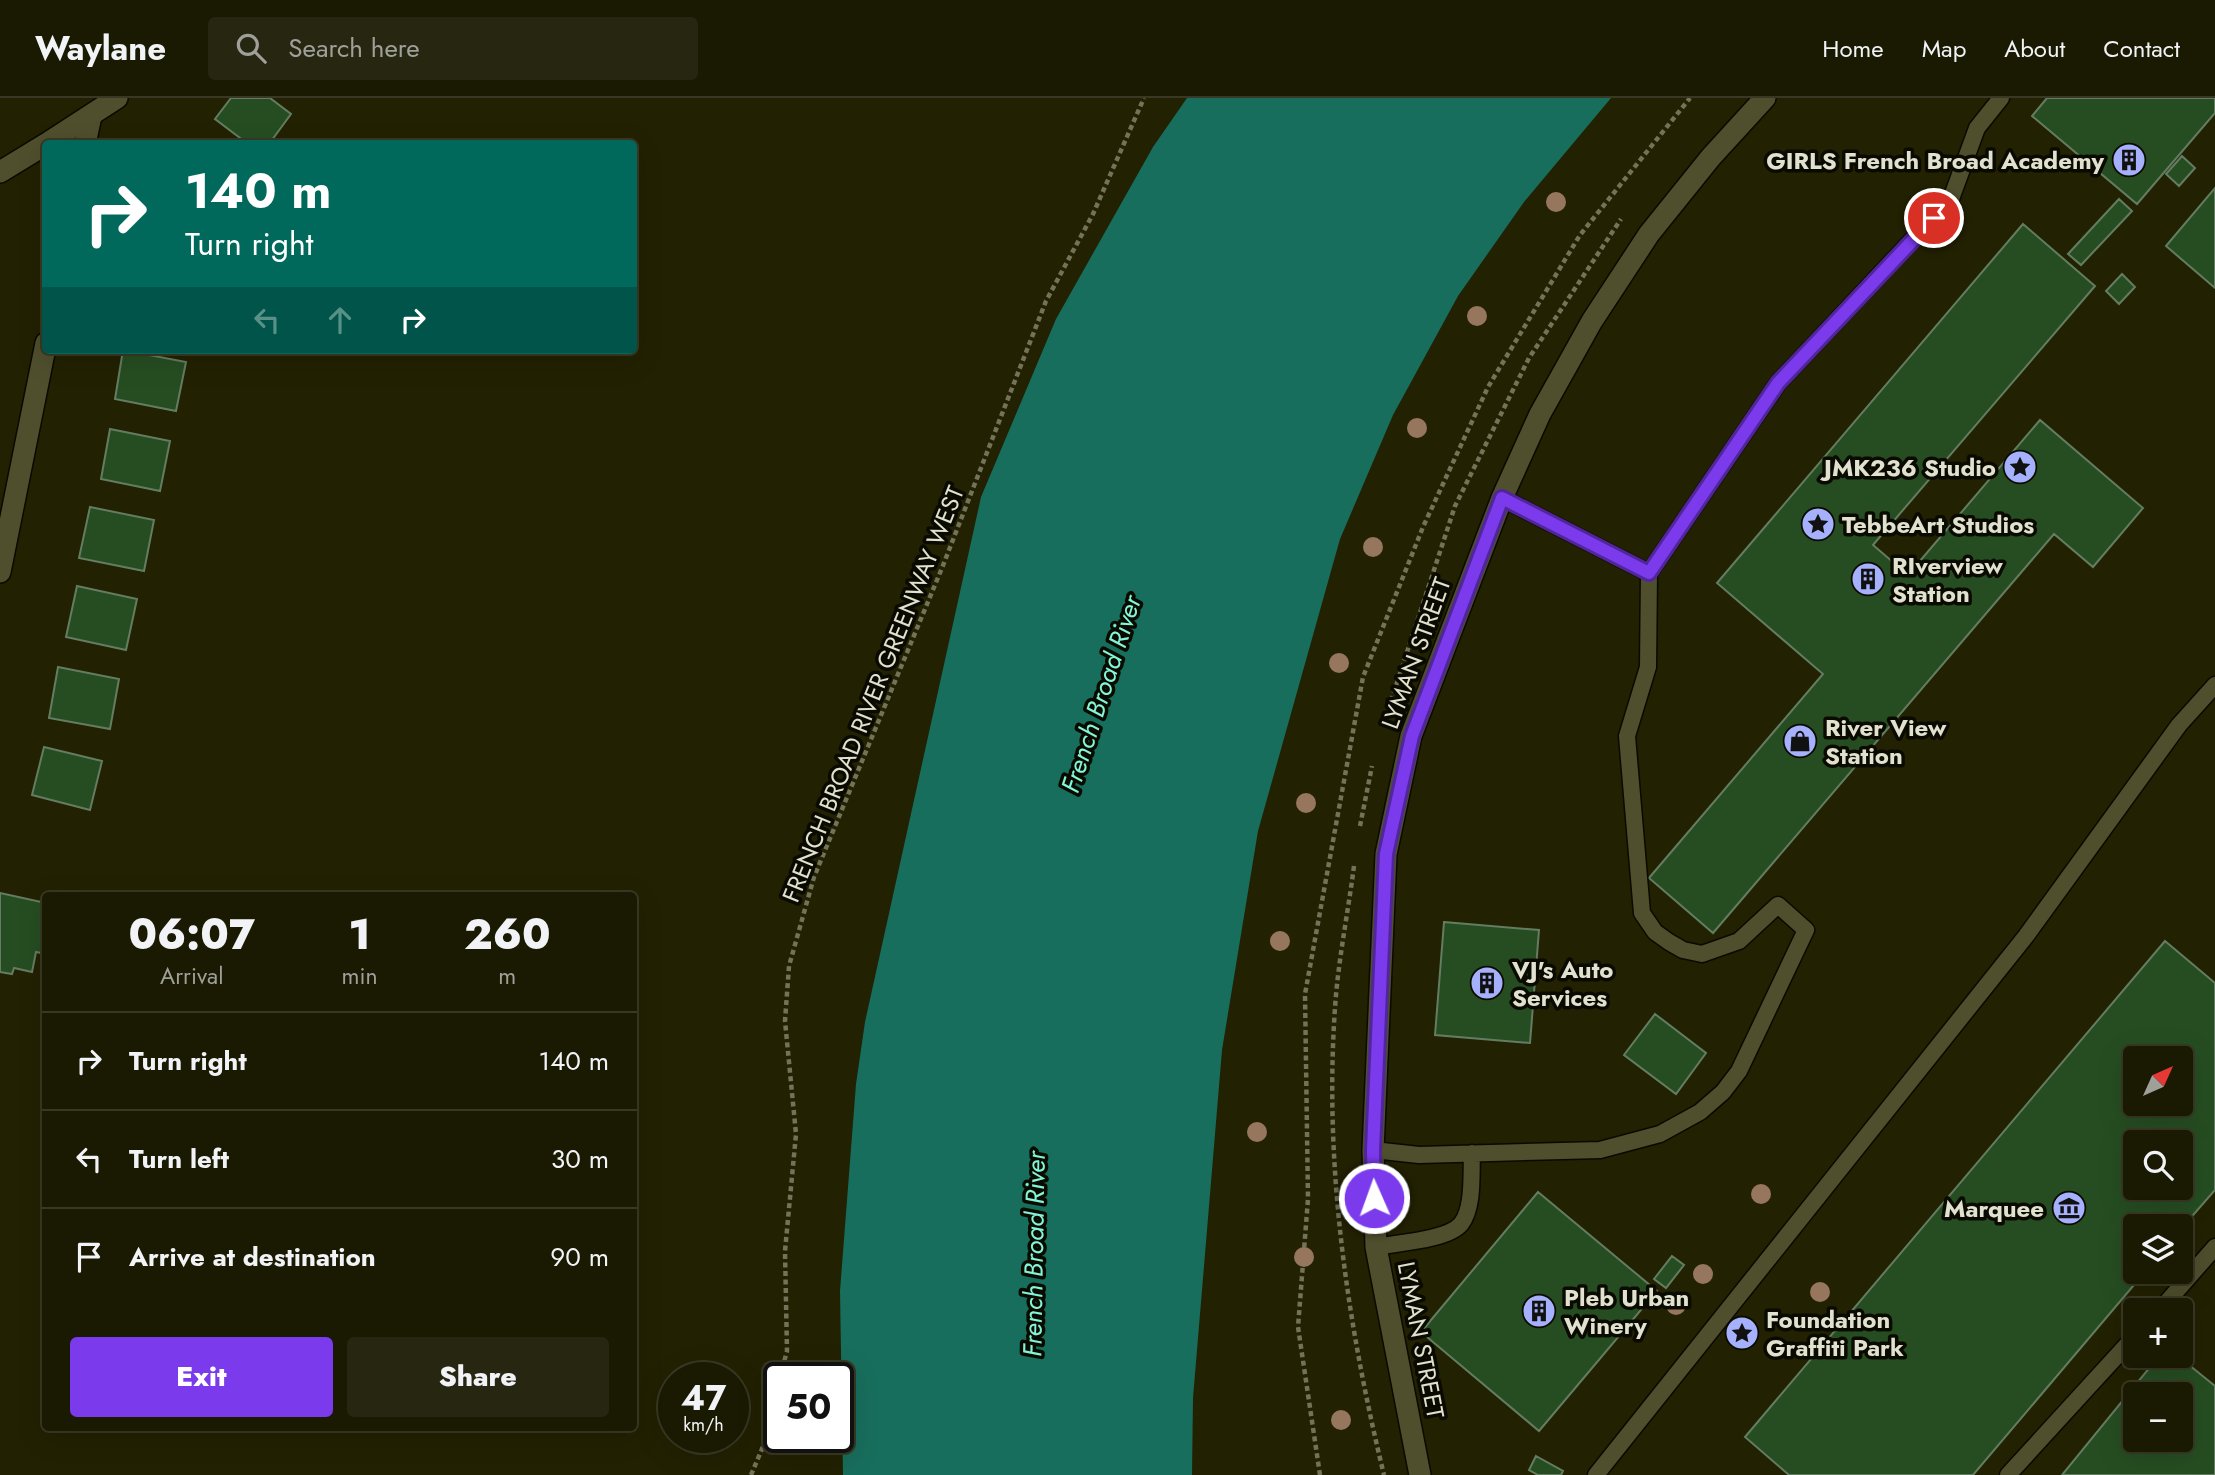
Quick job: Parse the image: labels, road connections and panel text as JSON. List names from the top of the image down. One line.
{"streets":{"main road":["LYMAN STREET"],"path":["FRENCH BROAD RIVER GREENWAY WEST"]},"water":["French Broad River"],"places":{"building":["GIRLS French Broad Academy","RIverview Station","VJ's Auto Services","Pleb Urban Winery"],"place":["JMK236 Studio","TebbeArt Studios","Foundation Graffiti Park"],"shop":["River View Station"],"museum":["Marquee"]},"north":"top right","page":{"header":"Waylane","search":"Search here","nav":["Home","Map","About","Contact"],"turn":["140 m","Turn right"],"eta":["06:07","Arrival","1","min","260","m"],"list":[{"name":"Turn right","value":"140 m"},{"name":"Turn left","value":"30 m"},{"name":"Arrive at destination","value":"90 m"}],"map_buttons":["+","−"],"buttons":["Exit","Share"],"speed":"47 km/h","limit":"50"}}
